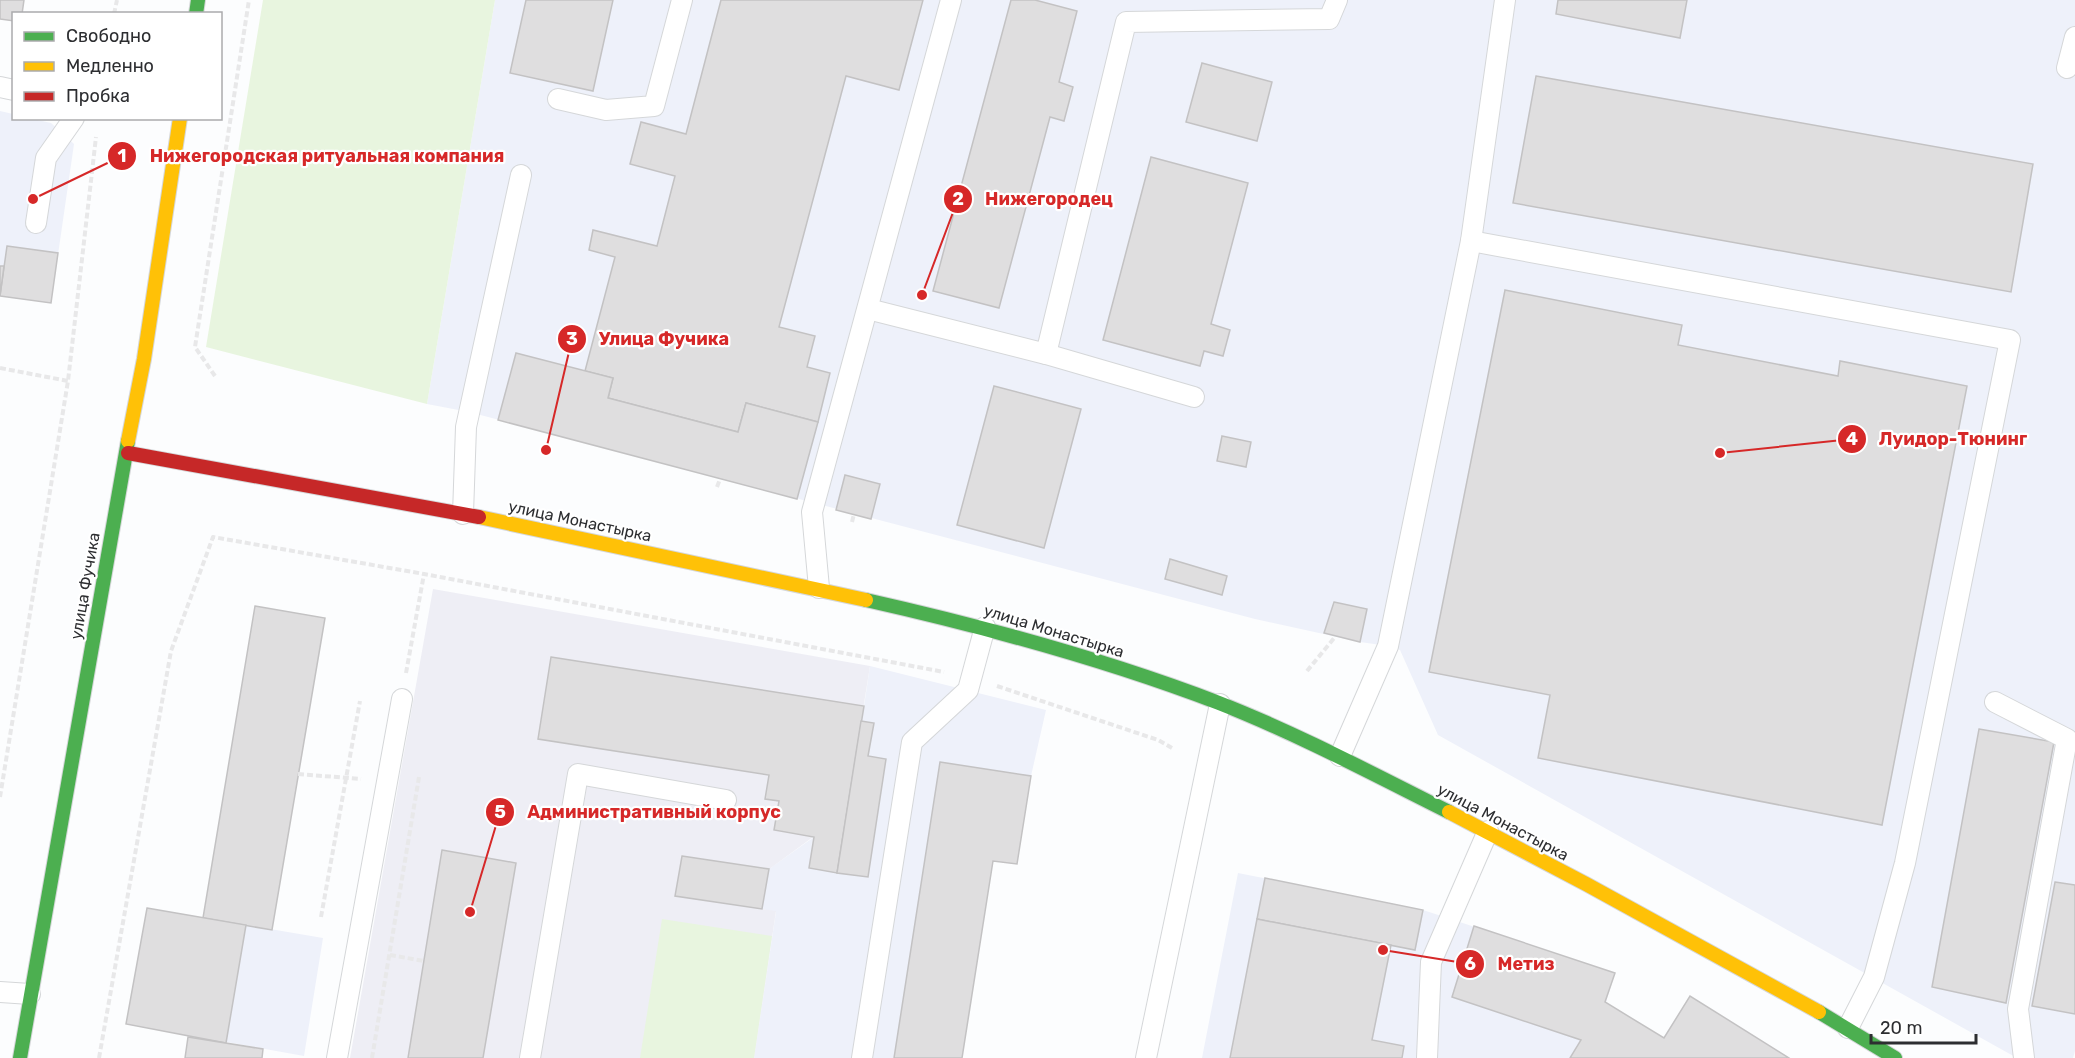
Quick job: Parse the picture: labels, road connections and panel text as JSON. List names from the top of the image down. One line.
{"streets":{"street":["улица Монастырка","улица Фучика"]},"crossings":[["улица Монастырка","улица Фучика"]],"places":["Нижегородская ритуальная компания","Нижегородец","Улица Фучика","Луидор-Тюнинг","Административный корпус","Метиз"],"legend":["Свободно","Медленно","Пробка"],"scale_bar":"20 m"}
